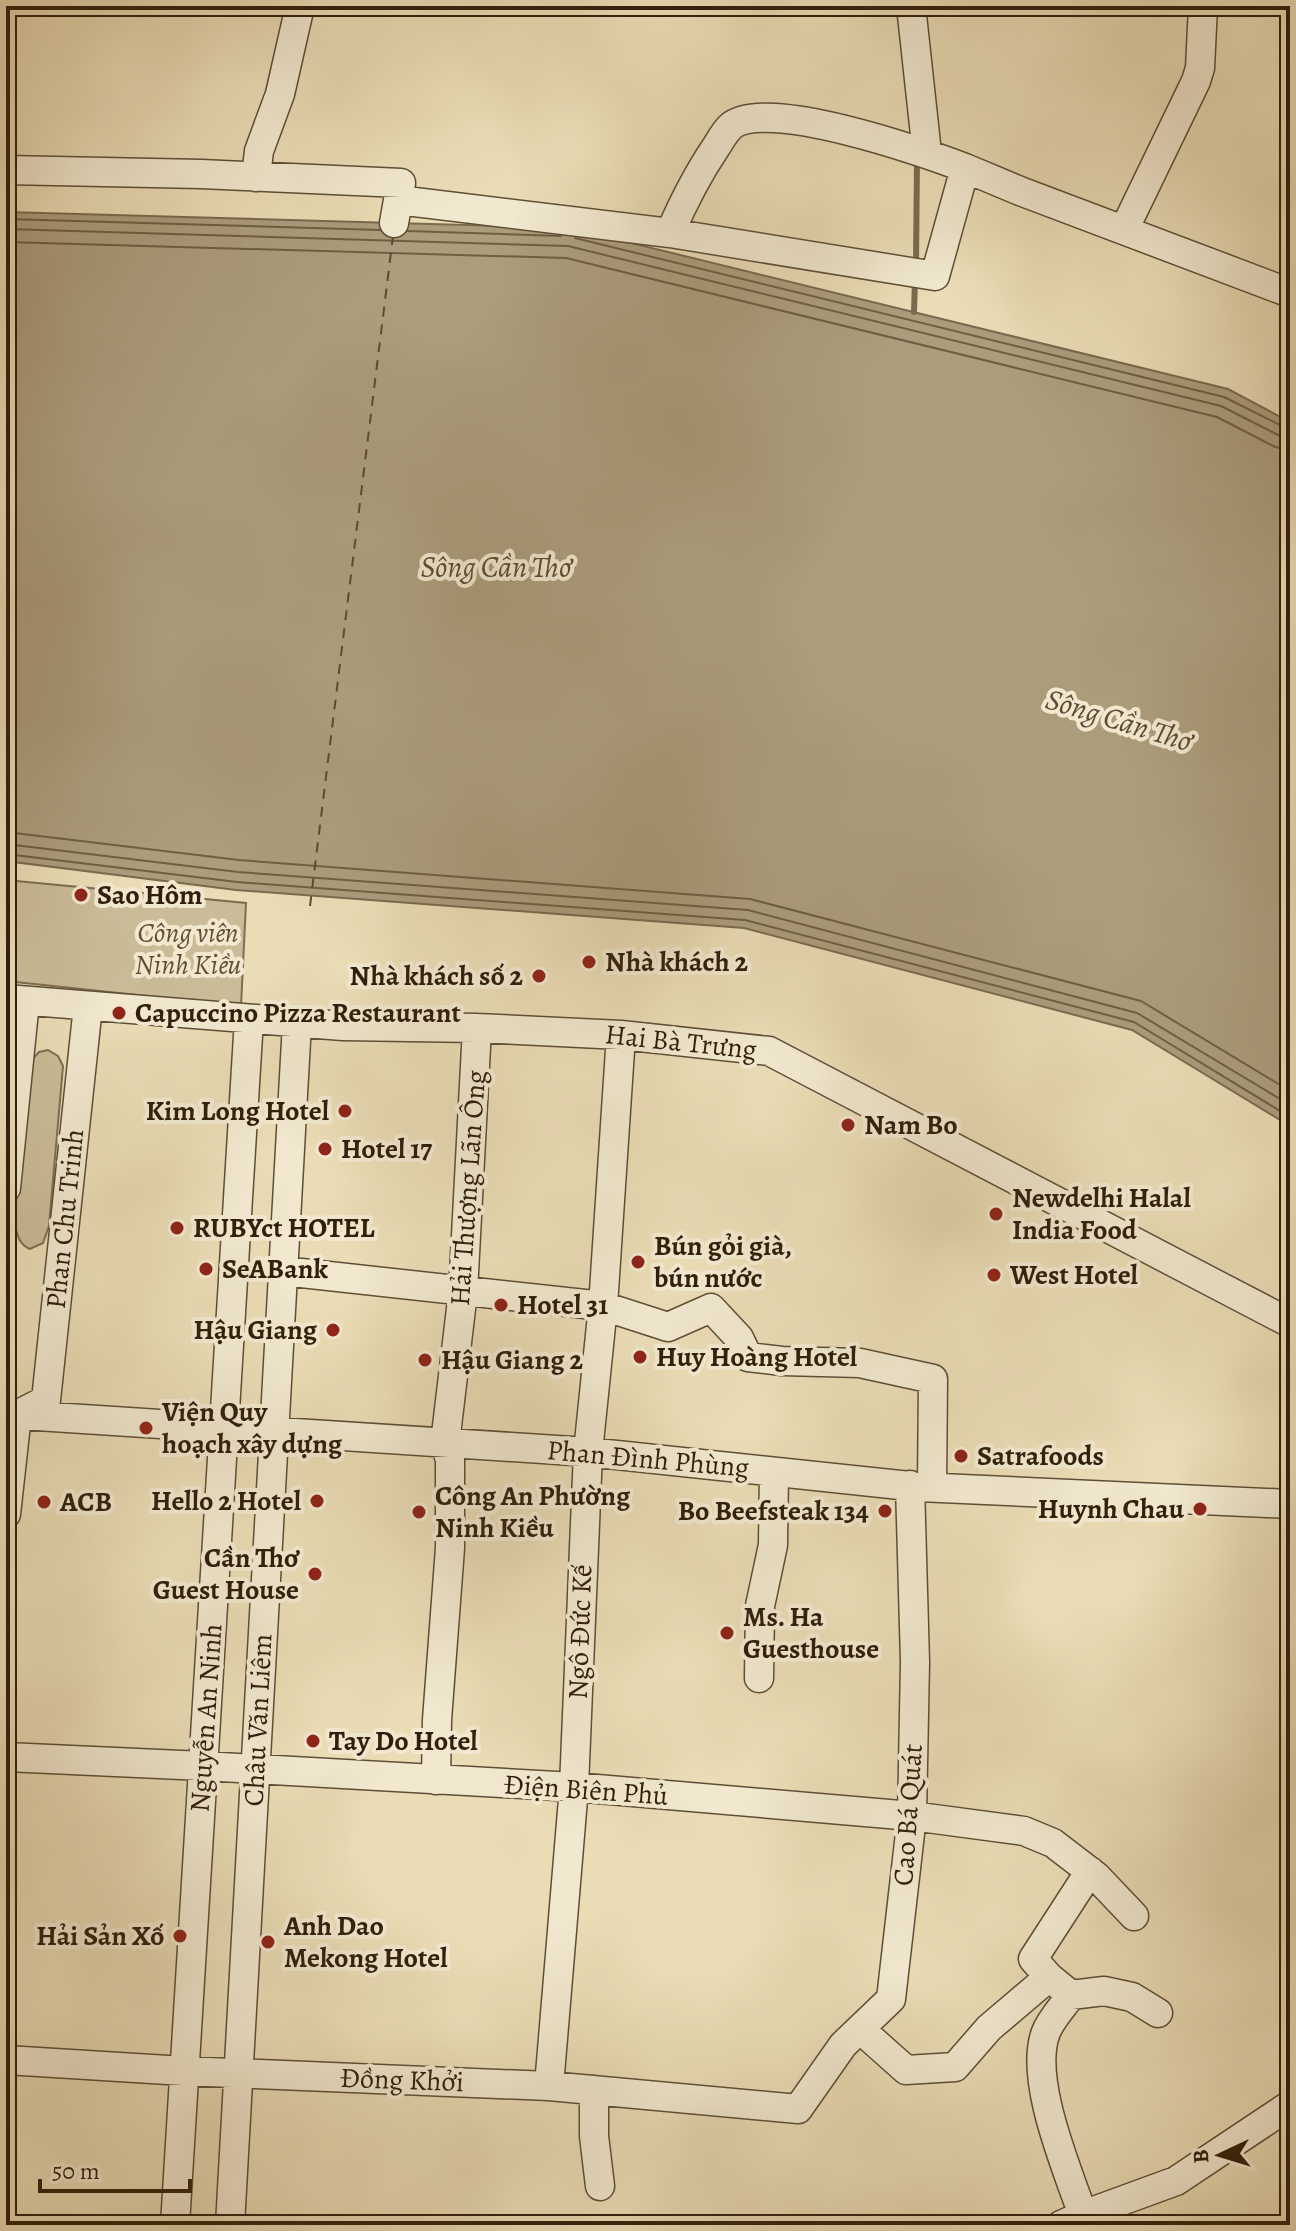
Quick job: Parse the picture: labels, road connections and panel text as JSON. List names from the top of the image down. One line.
{"streets":{"street":["Hai Bà Trưng","Hải Thượng Lãn Ông","Phan Chu Trinh","Phan Đình Phùng","Ngô Đức Kế","Nguyễn An Ninh","Châu Văn Liêm","Điện Biên Phủ","Cao Bá Quát","Đồng Khởi"]},"crossings":[["Hai Bà Trưng","Hải Thượng Lãn Ông"],["Hai Bà Trưng","Phan Chu Trinh"],["Hai Bà Trưng","Ngô Đức Kế"],["Hai Bà Trưng","Nguyễn An Ninh"],["Hai Bà Trưng","Châu Văn Liêm"],["Hải Thượng Lãn Ông","Phan Đình Phùng"],["Hải Thượng Lãn Ông","Điện Biên Phủ"],["Phan Chu Trinh","Phan Đình Phùng"],["Phan Đình Phùng","Ngô Đức Kế"],["Phan Đình Phùng","Nguyễn An Ninh"],["Phan Đình Phùng","Châu Văn Liêm"],["Phan Đình Phùng","Cao Bá Quát"],["Ngô Đức Kế","Điện Biên Phủ"],["Ngô Đức Kế","Cao Bá Quát"],["Ngô Đức Kế","Đồng Khởi"],["Nguyễn An Ninh","Điện Biên Phủ"],["Nguyễn An Ninh","Đồng Khởi"],["Châu Văn Liêm","Điện Biên Phủ"],["Châu Văn Liêm","Đồng Khởi"],["Điện Biên Phủ","Cao Bá Quát"],["Cao Bá Quát","Đồng Khởi"]],"water":["Sông Cần Thơ"],"parks":["Công viên Ninh Kiều"],"places":["Sao Hôm","Nhà khách 2","Nhà khách số 2","Capuccino Pizza Restaurant","Kim Long Hotel","Nam Bo","Hotel 17","Newdelhi Halal India Food","RUBYct HOTEL","Bún gỏi già, bún nước","SeABank","West Hotel","Hotel 31","Hậu Giang","Huy Hoàng Hotel","Hậu Giang 2","Viện Quy hoạch xây dựng","Satrafoods","Hello 2 Hotel","ACB","Huynh Chau","Bo Beefsteak 134","Công An Phường Ninh Kiều","Cần Thơ Guest House","Ms. Ha Guesthouse","Tay Do Hotel","Hải Sản Xố","Anh Dao Mekong Hotel"],"scale_bar":"50 m","north":"left"}
